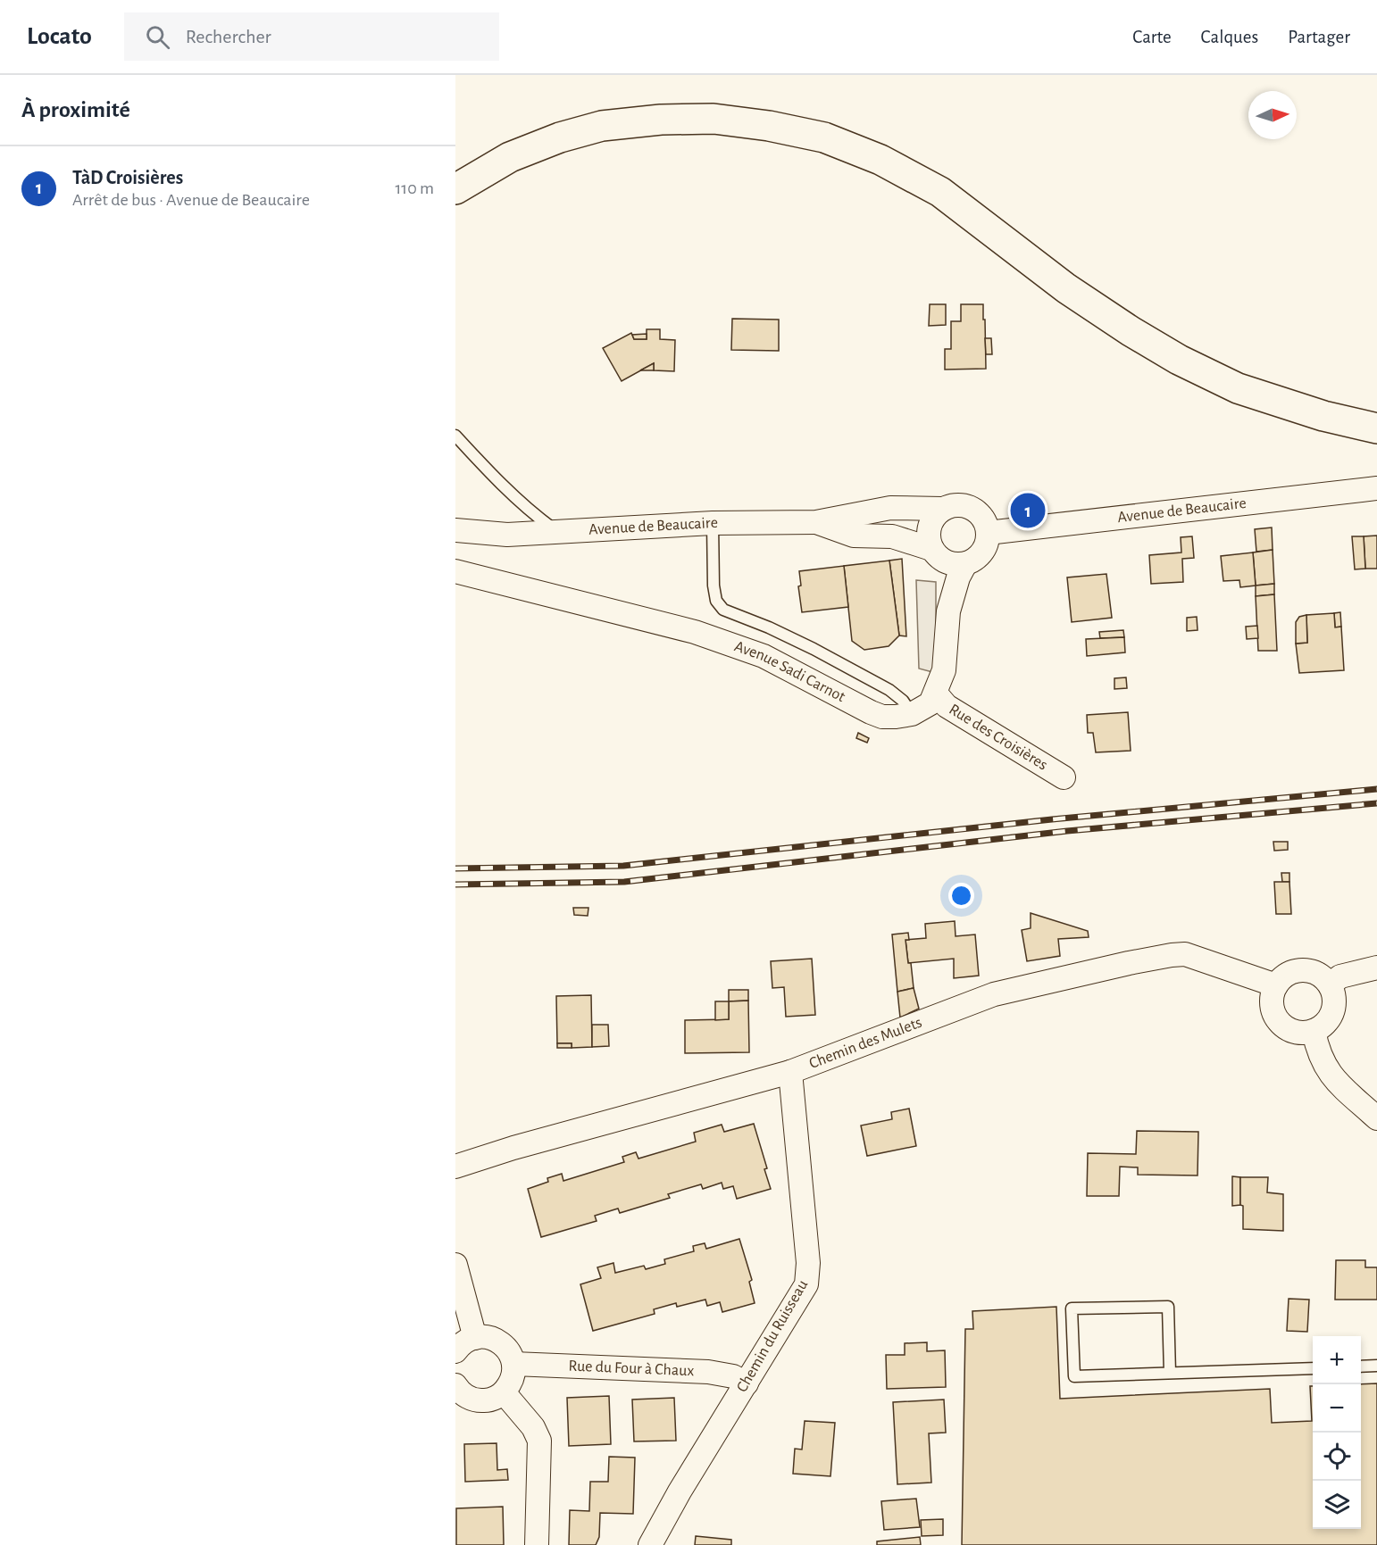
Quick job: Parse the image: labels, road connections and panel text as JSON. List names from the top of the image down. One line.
{"streets":{"street":["Avenue de Beaucaire","Avenue Sadi Carnot","Rue des Croisières","Chemin des Mulets","Chemin du Ruisseau","Rue du Four à Chaux"]},"crossings":[["Avenue de Beaucaire","Avenue Sadi Carnot"],["Chemin des Mulets","Chemin du Ruisseau"],["Chemin du Ruisseau","Rue du Four à Chaux"]],"north":"right","page":{"header":"Locato","search":"Rechercher","nav":["Carte","Calques","Partager"],"heading":"À proximité","list":[{"mark":"1","name":"TàD Croisières","note":"Arrêt de bus · Avenue de Beaucaire","value":"110 m"}],"pins":"1","map_buttons":["+","−"]}}
